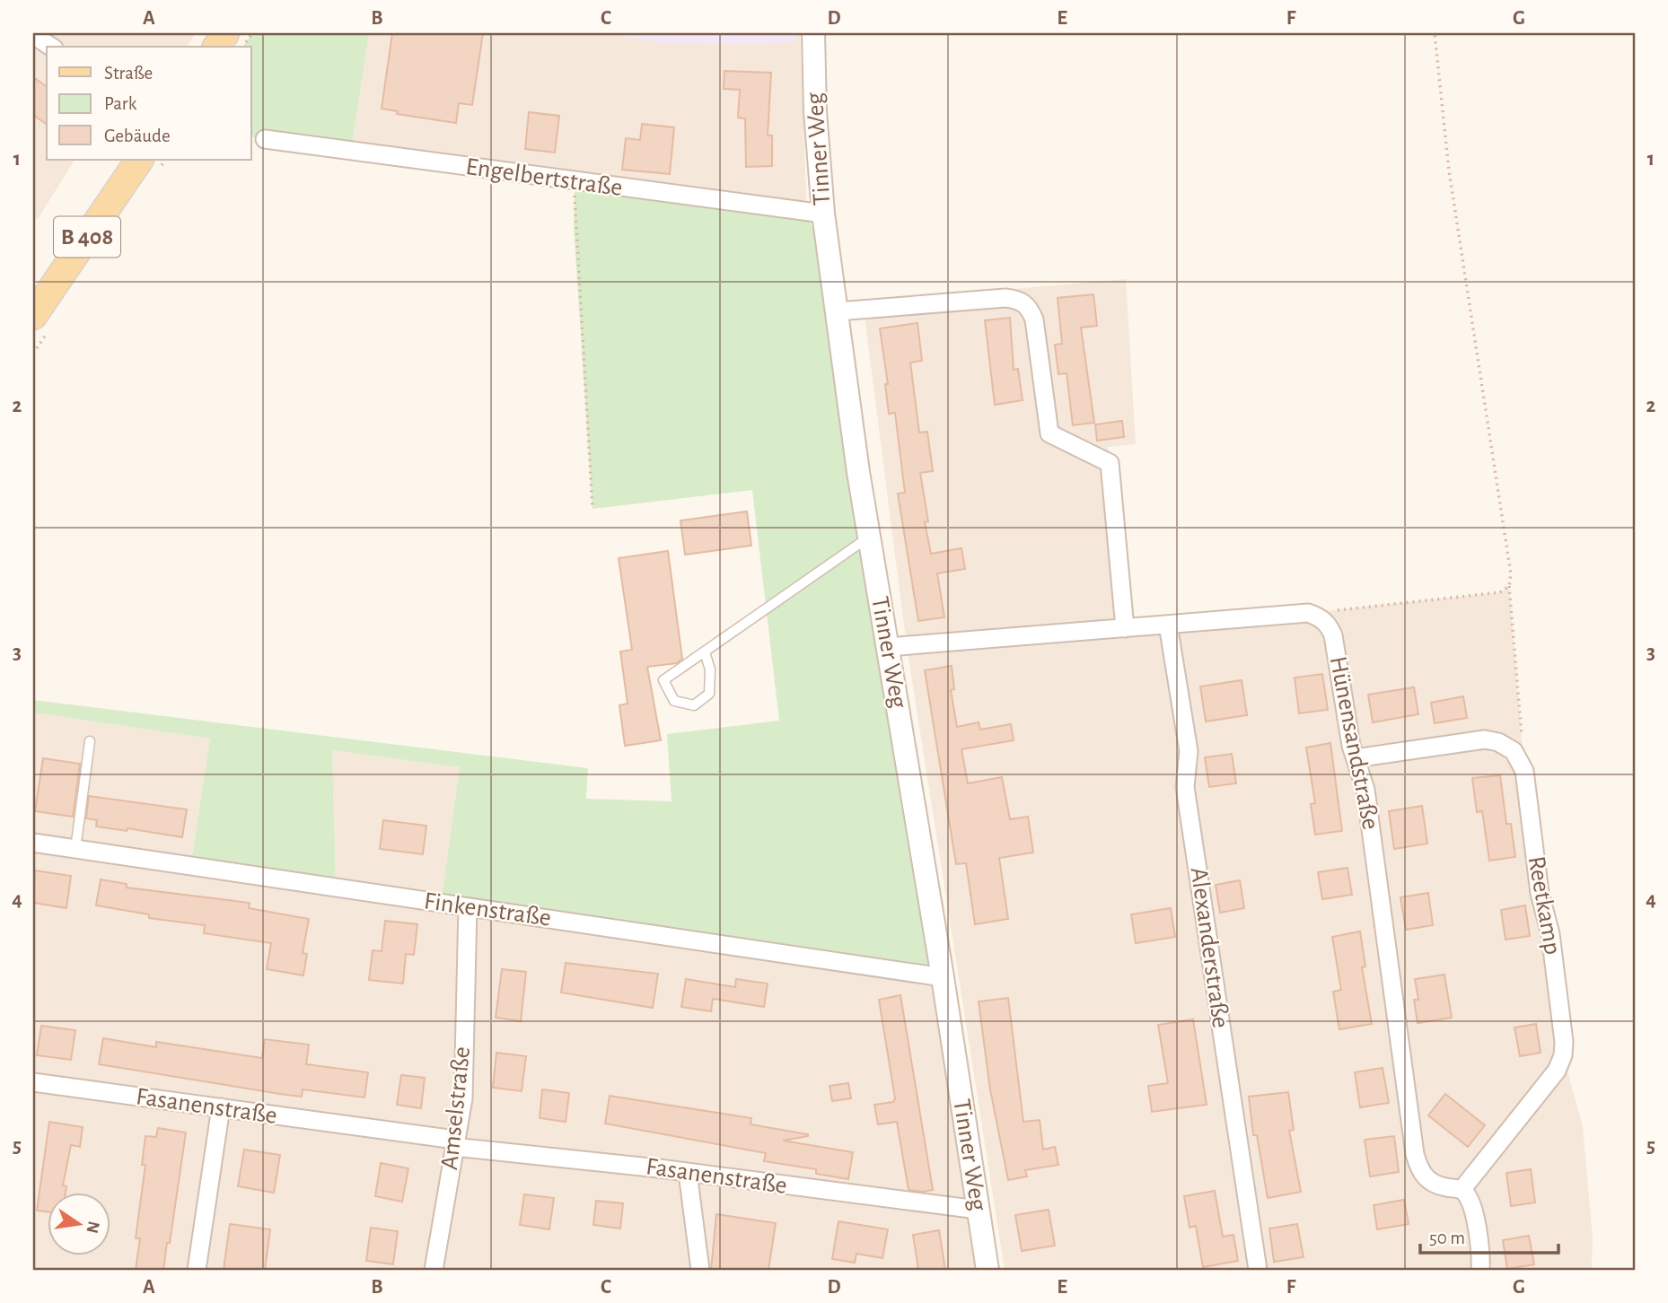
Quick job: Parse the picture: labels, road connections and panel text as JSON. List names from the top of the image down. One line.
{"streets":{"main road":["B 408"],"street":["Tinner Weg","Engelbertstraße","Hünensandstraße","Reetkamp","Finkenstraße","Alexanderstraße","Fasanenstraße","Amselstraße"]},"crossings":[["Tinner Weg","Engelbertstraße"],["Tinner Weg","Finkenstraße"],["Tinner Weg","Fasanenstraße"],["Hünensandstraße","Reetkamp"],["Finkenstraße","Amselstraße"],["Fasanenstraße","Amselstraße"]],"legend":["Straße","Park","Gebäude"],"scale_bar":"50 m","north":"right","grid":{"columns":["A","B","C","D","E","F","G"],"rows":["1","2","3","4","5"]}}
